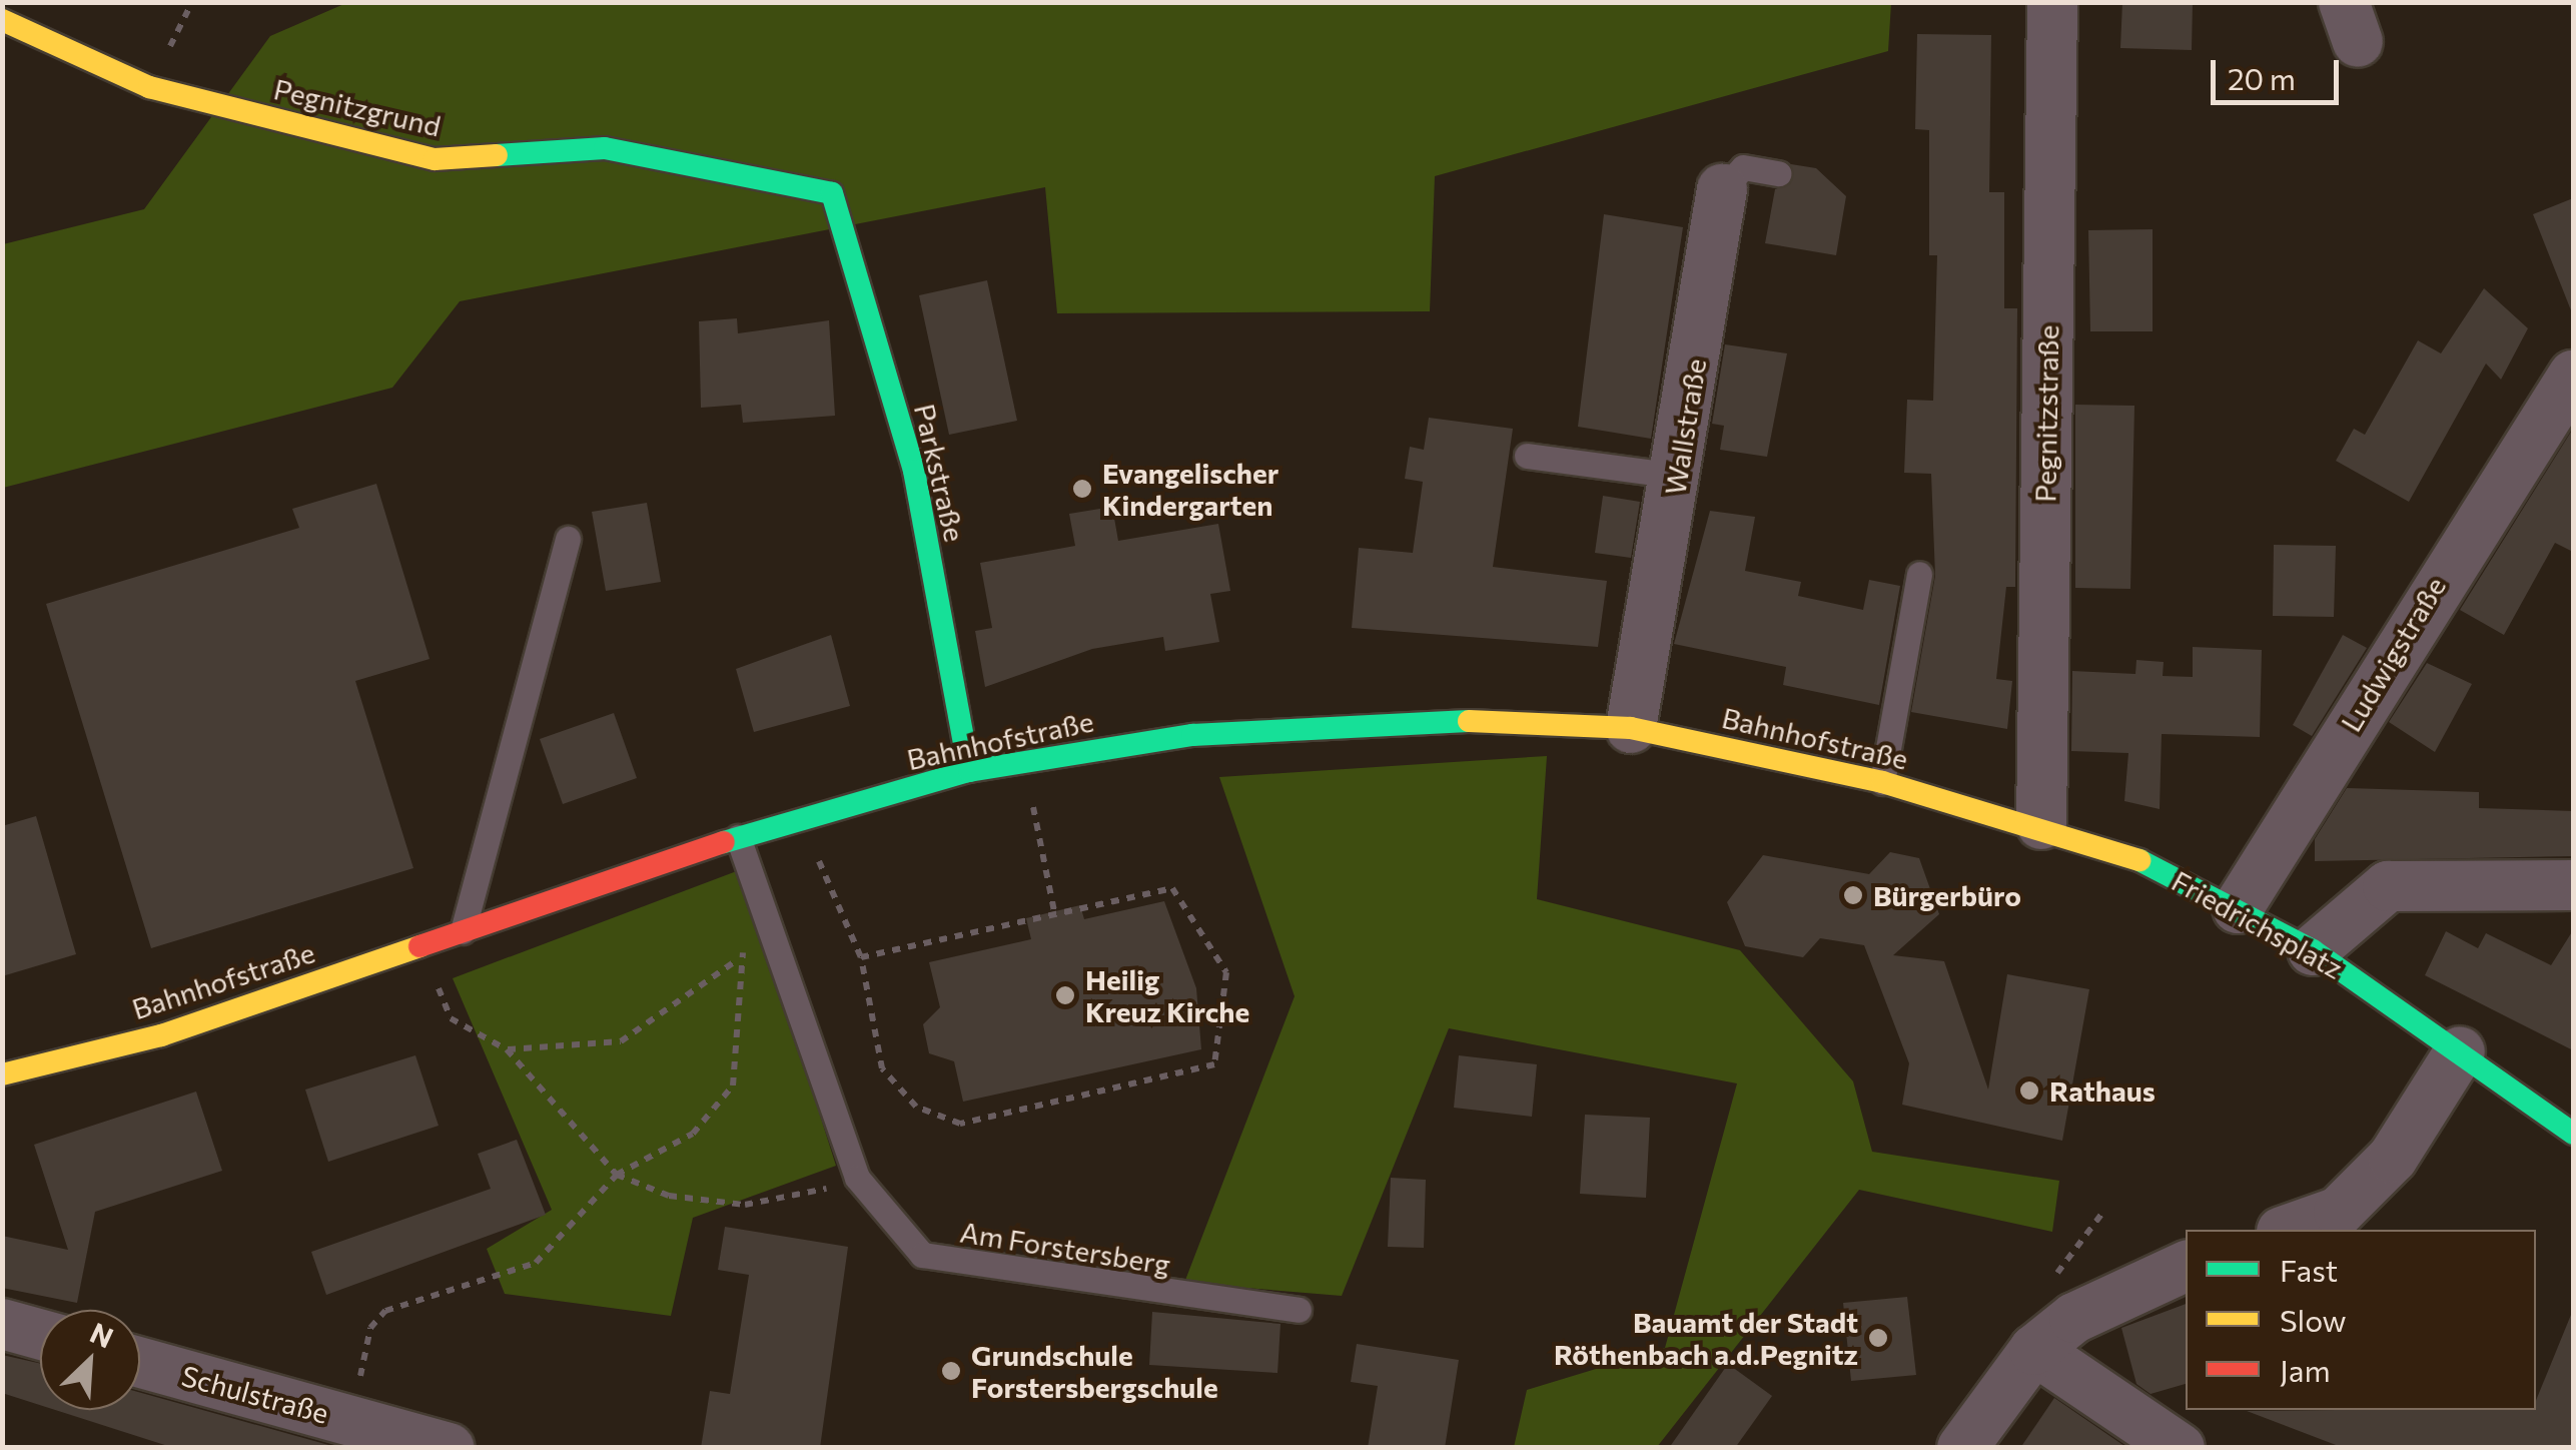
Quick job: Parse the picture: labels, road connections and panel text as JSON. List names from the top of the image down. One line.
{"streets":{"main road":["Pegnitzgrund","Parkstraße","Bahnhofstraße","Friedrichsplatz"],"street":["Pegnitzstraße","Wallstraße","Ludwigstraße","Schulstraße"],"lane":["Am Forstersberg"]},"crossings":[["Pegnitzgrund","Parkstraße"],["Pegnitzstraße","Bahnhofstraße"],["Pegnitzstraße","Friedrichsplatz"],["Wallstraße","Bahnhofstraße"],["Parkstraße","Bahnhofstraße"],["Ludwigstraße","Friedrichsplatz"],["Bahnhofstraße","Friedrichsplatz"],["Bahnhofstraße","Am Forstersberg"]],"places":["Evangelischer Kindergarten","Bürgerbüro","Heilig Kreuz Kirche","Rathaus","Bauamt der Stadt Röthenbach a.d.Pegnitz","Grundschule Forstersbergschule"],"legend":["Fast","Slow","Jam"],"scale_bar":"20 m","north":"top right"}
